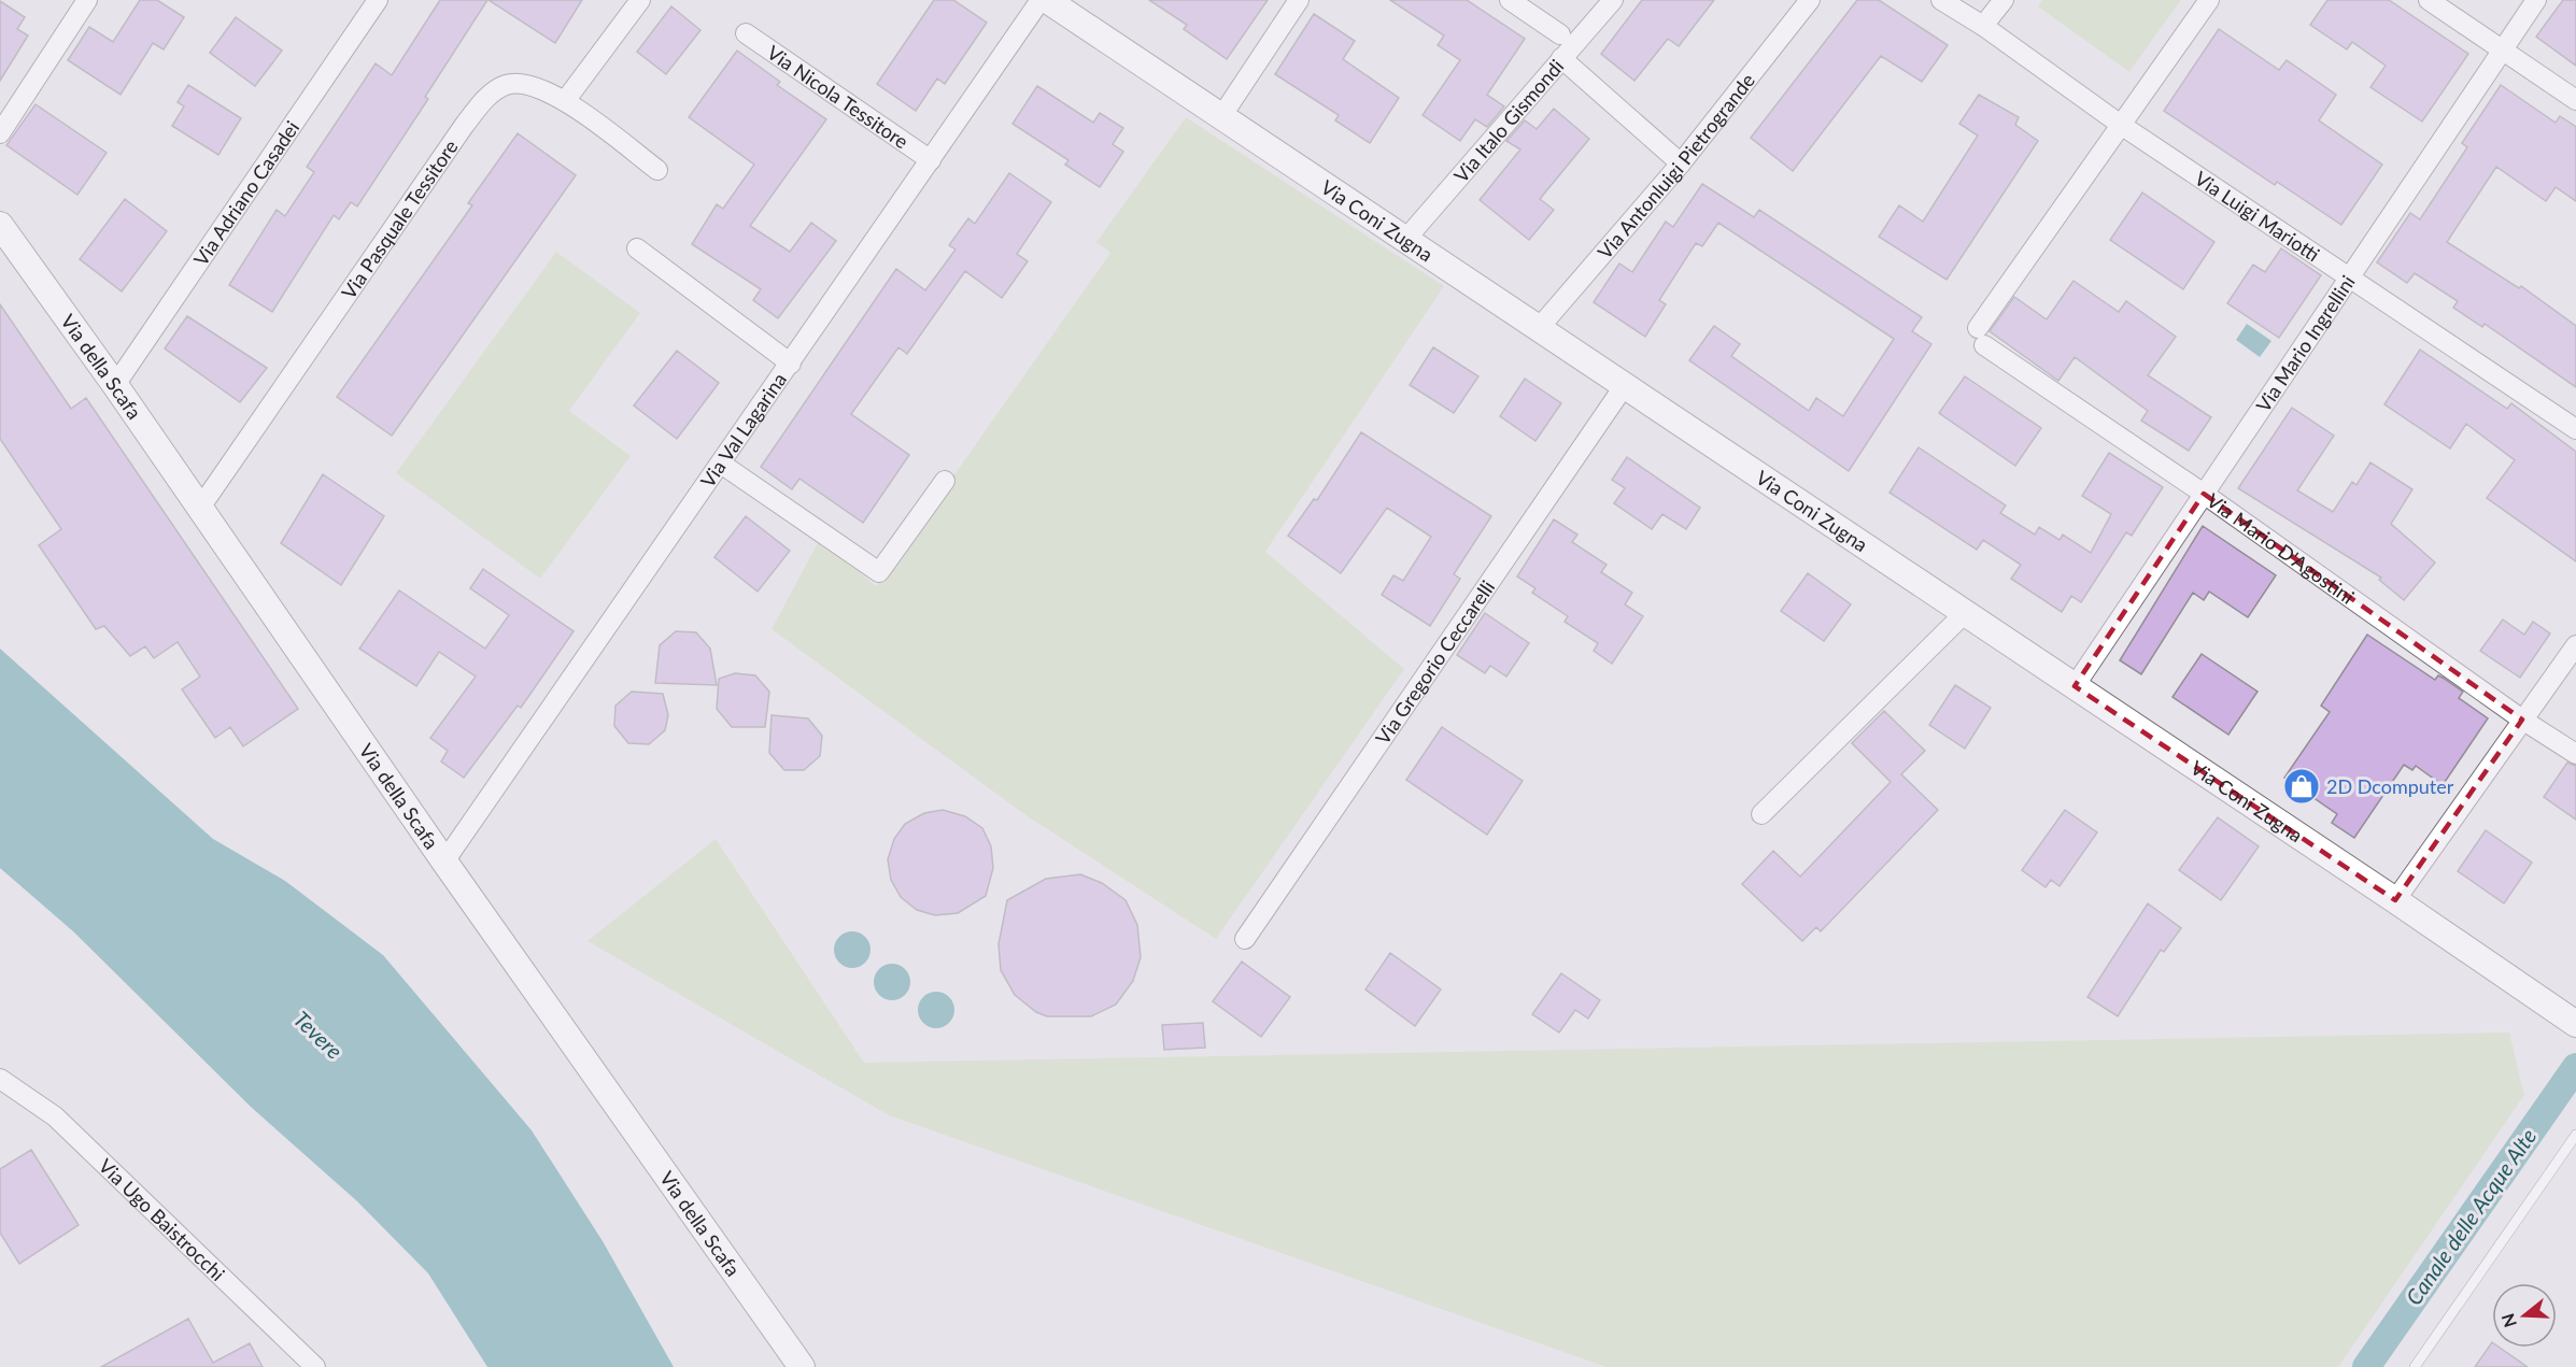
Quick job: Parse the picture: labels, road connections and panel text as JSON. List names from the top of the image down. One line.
{"streets":{"street":["Via Nicola Tessitore","Via Italo Gismondi","Via Antonluigi Pietrogrande","Via Adriano Casadei","Via Luigi Mariotti","Via Pasquale Tessitore","Via Coni Zugna","Via Mario Ingrellini","Via della Scafa","Via Val Lagarina","Via Mario D'Agostini","Via Gregorio Ceccarelli","Via Ugo Baistrocchi"]},"crossings":[["Via Nicola Tessitore","Via Val Lagarina"],["Via Italo Gismondi","Via Coni Zugna"],["Via Antonluigi Pietrogrande","Via Coni Zugna"],["Via Adriano Casadei","Via della Scafa"],["Via Luigi Mariotti","Via Mario Ingrellini"],["Via Luigi Mariotti","Via Mario D'Agostini"],["Via Pasquale Tessitore","Via della Scafa"],["Via Coni Zugna","Via Mario Ingrellini"],["Via Coni Zugna","Via Gregorio Ceccarelli"],["Via Mario Ingrellini","Via Mario D'Agostini"],["Via della Scafa","Via Val Lagarina"]],"water":["Tevere","Canale delle Acque Alte"],"places":{"shop":["2D Dcomputer"]},"north":"left"}
